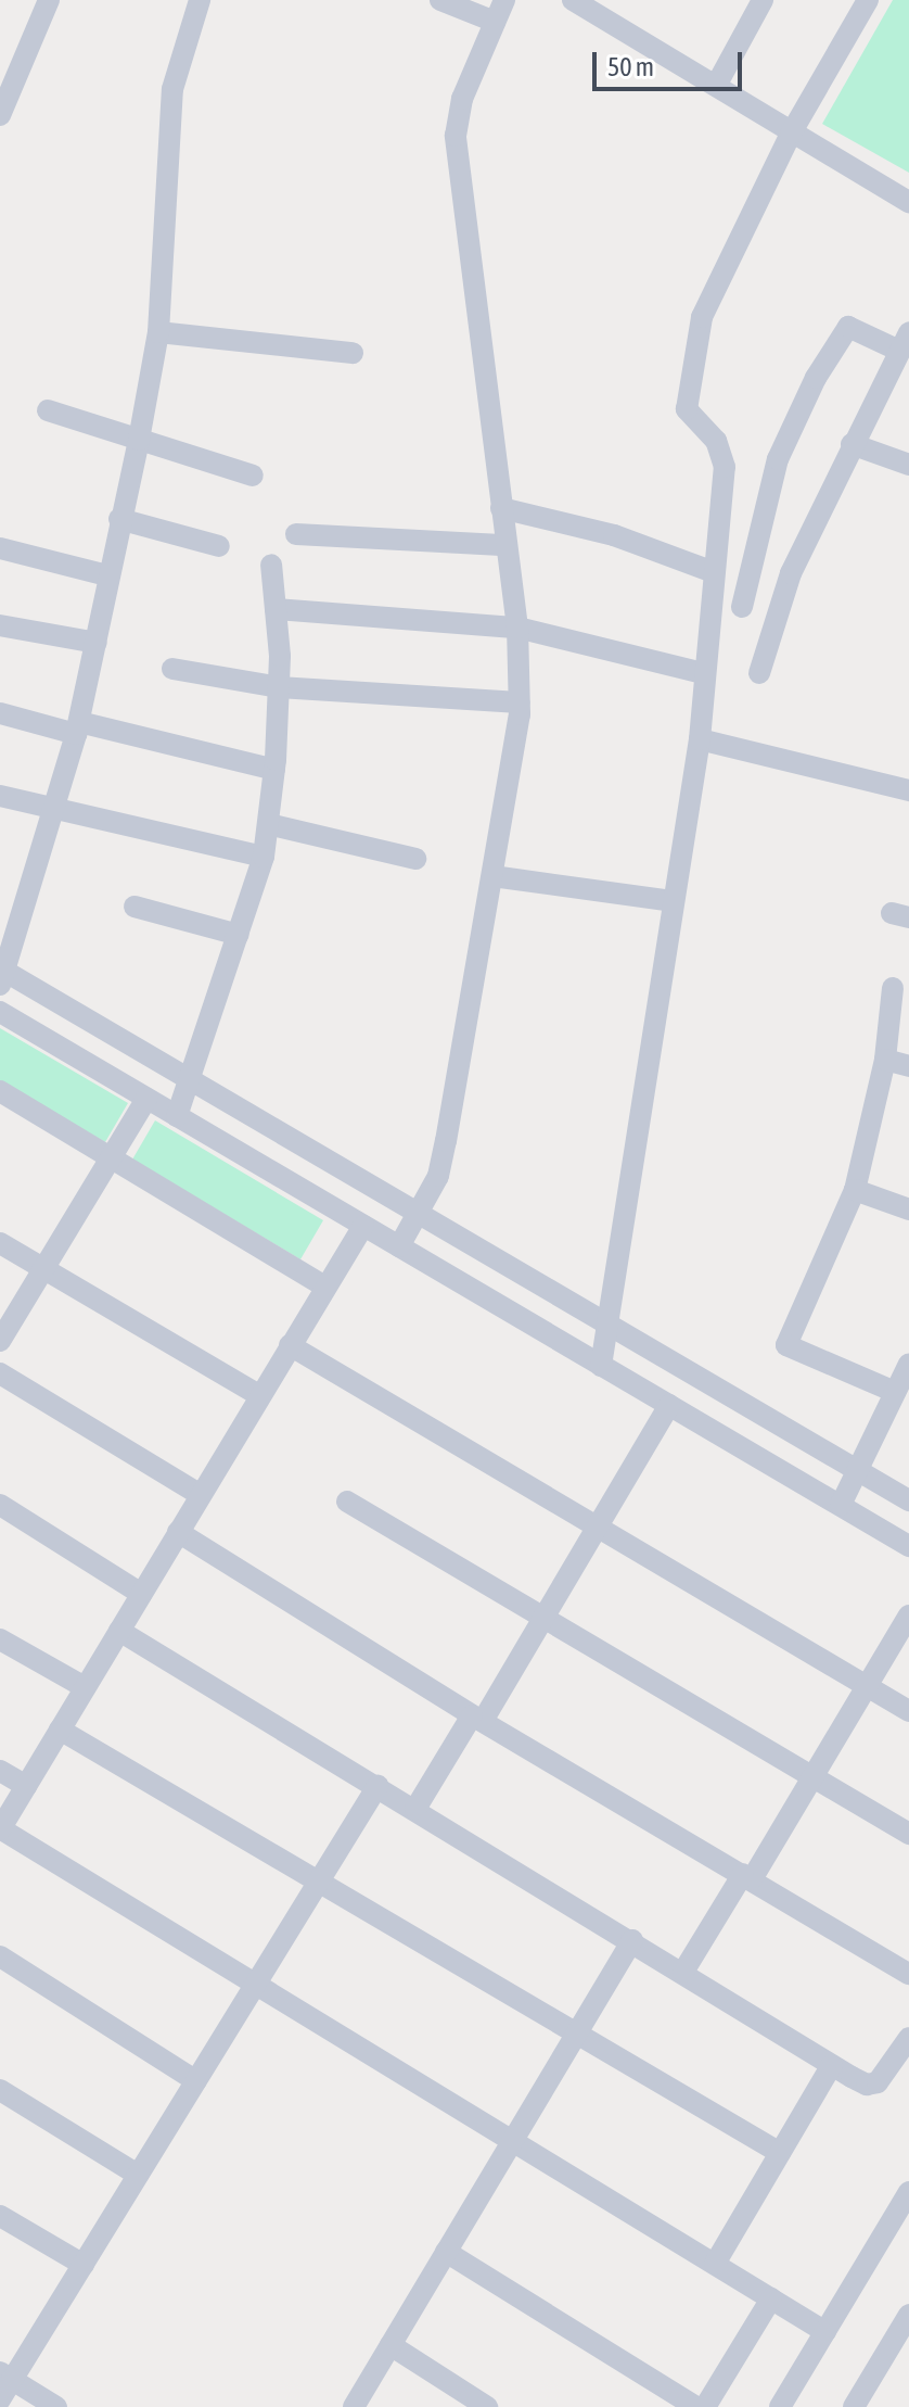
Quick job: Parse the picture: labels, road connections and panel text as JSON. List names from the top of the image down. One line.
{"scale_bar":"50 m"}
